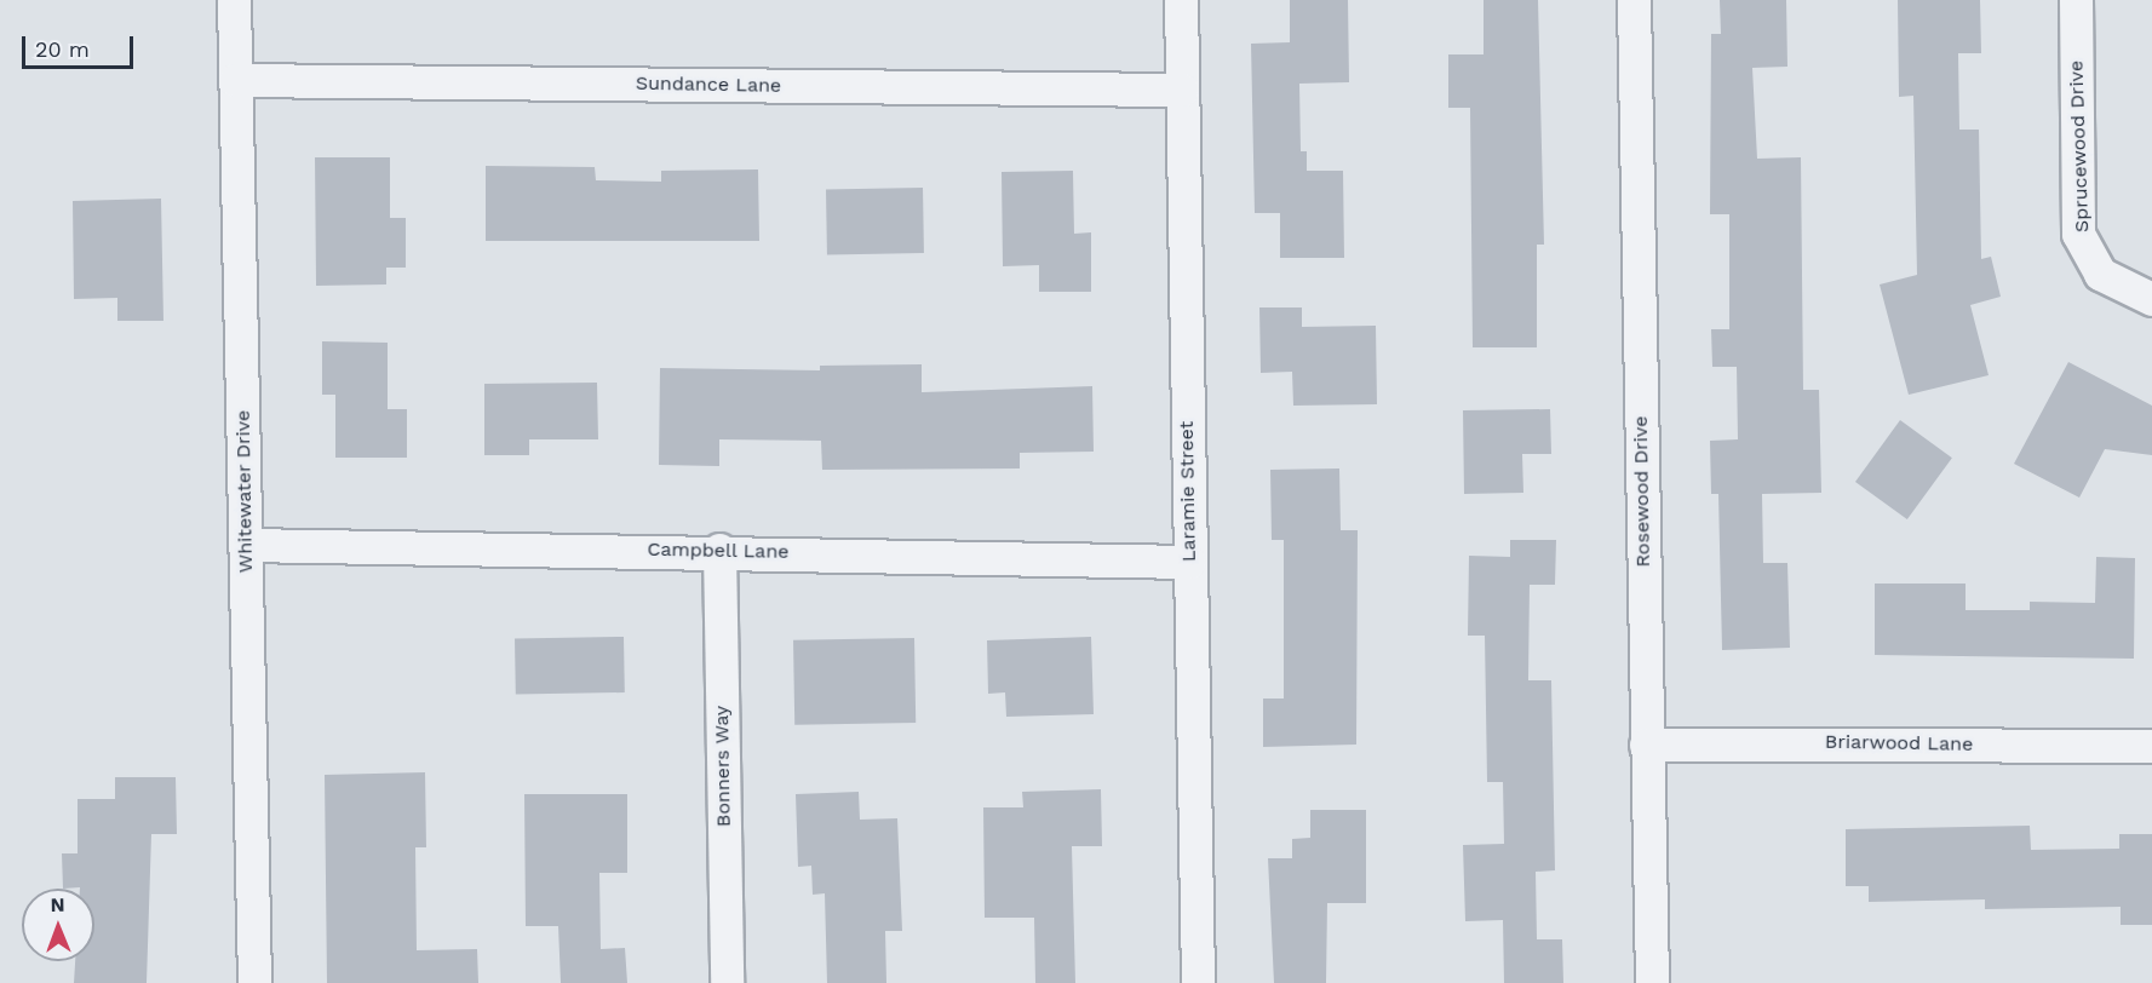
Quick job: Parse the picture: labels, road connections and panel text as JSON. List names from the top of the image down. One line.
{"streets":{"street":["Sundance Lane","Sprucewood Drive","Whitewater Drive","Laramie Street","Rosewood Drive","Campbell Lane","Briarwood Lane","Bonners Way"]},"crossings":[["Sundance Lane","Whitewater Drive"],["Sundance Lane","Laramie Street"],["Whitewater Drive","Campbell Lane"],["Laramie Street","Campbell Lane"],["Rosewood Drive","Briarwood Lane"],["Campbell Lane","Bonners Way"]],"scale_bar":"20 m","north":"top"}
